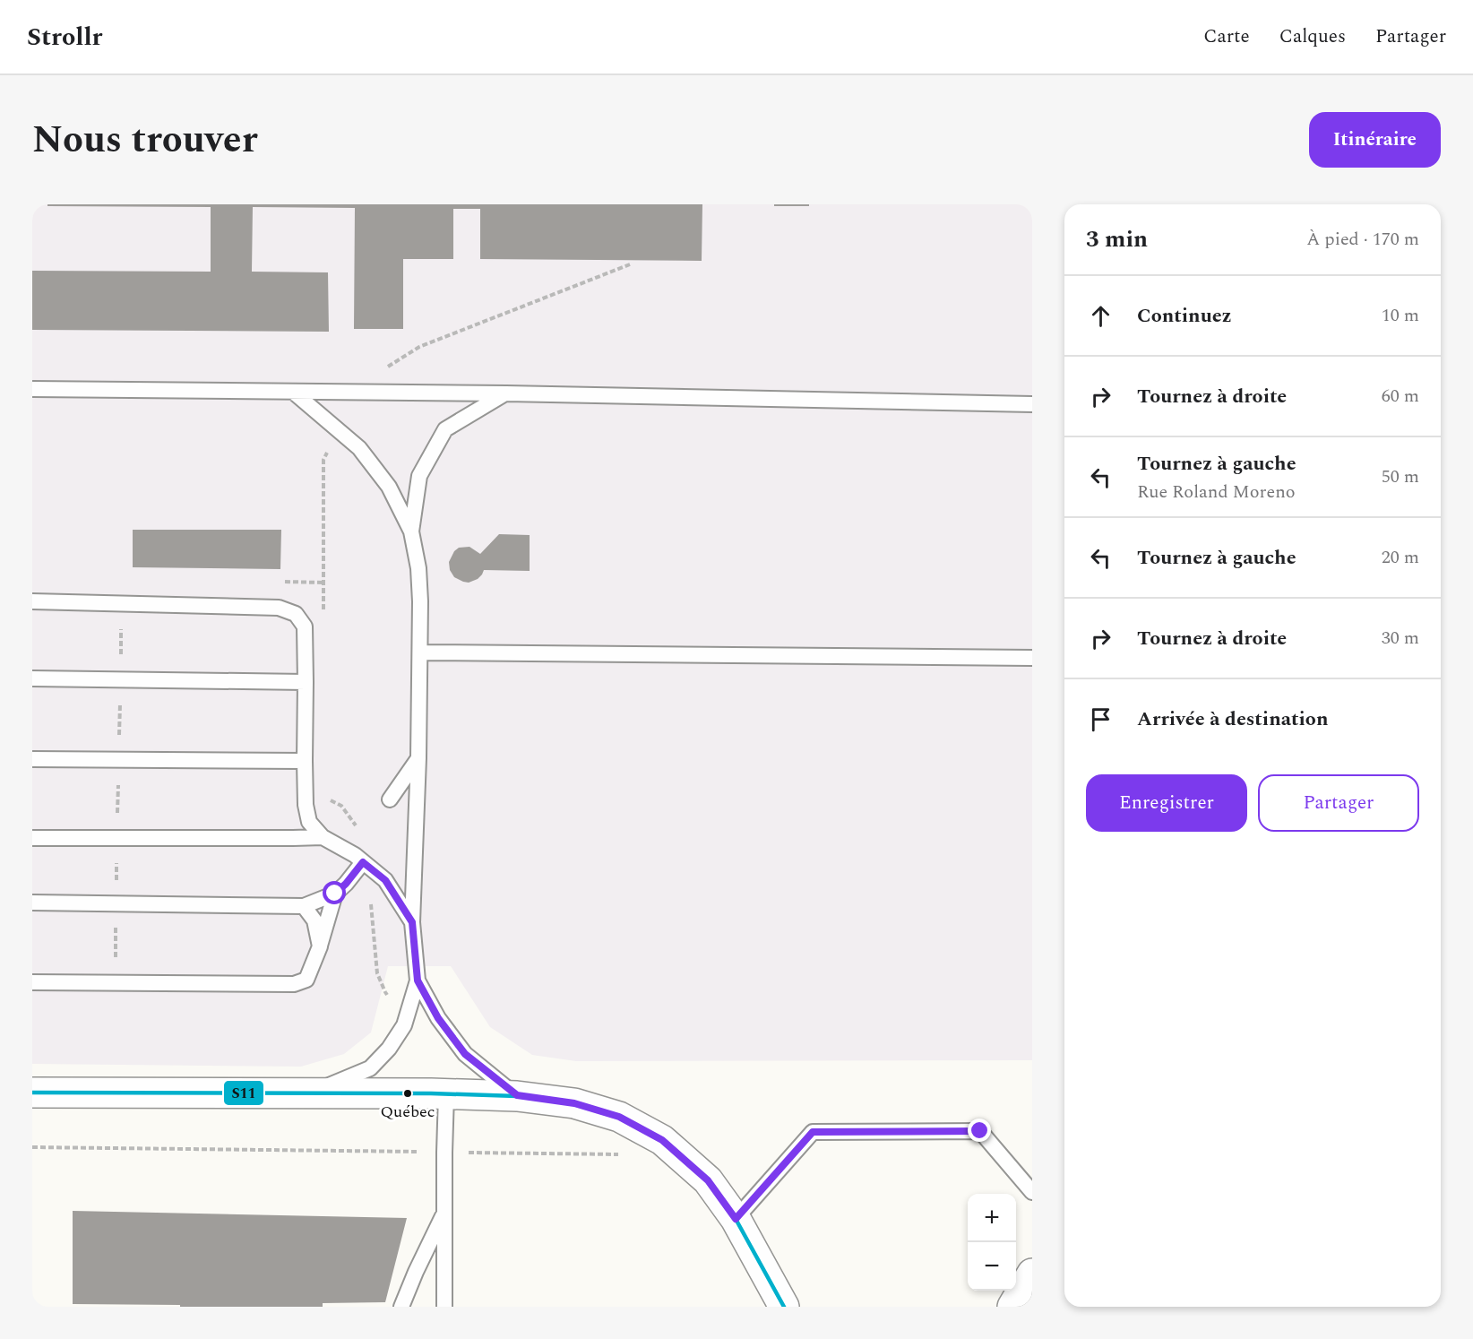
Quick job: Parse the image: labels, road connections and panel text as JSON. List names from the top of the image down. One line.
{"places":["Québec"],"lines":["transit line S11"],"page":{"header":"Strollr","nav":["Carte","Calques","Partager"],"title":"Nous trouver","buttons":["Itinéraire",["Enregistrer","Partager"]],"heading":["3 min","À pied · 170 m"],"list":[["Continuez","10 m"],["Tournez à droite","60 m"],["Tournez à gauche","Rue Roland Moreno","50 m"],["Tournez à gauche","20 m"],["Tournez à droite","30 m"],"Arrivée à destination"],"map_buttons":["+","−"]}}
